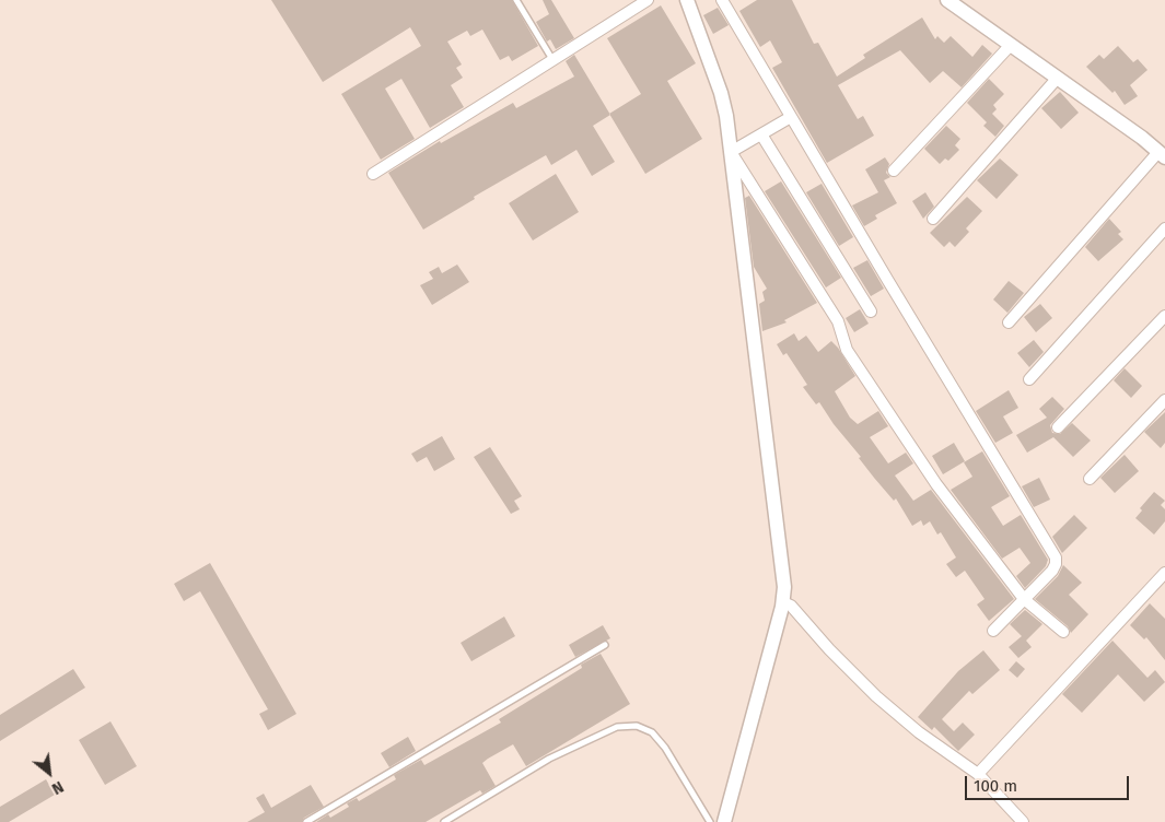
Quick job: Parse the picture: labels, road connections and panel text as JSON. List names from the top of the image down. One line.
{"scale_bar":"100 m","north":"bottom right"}
